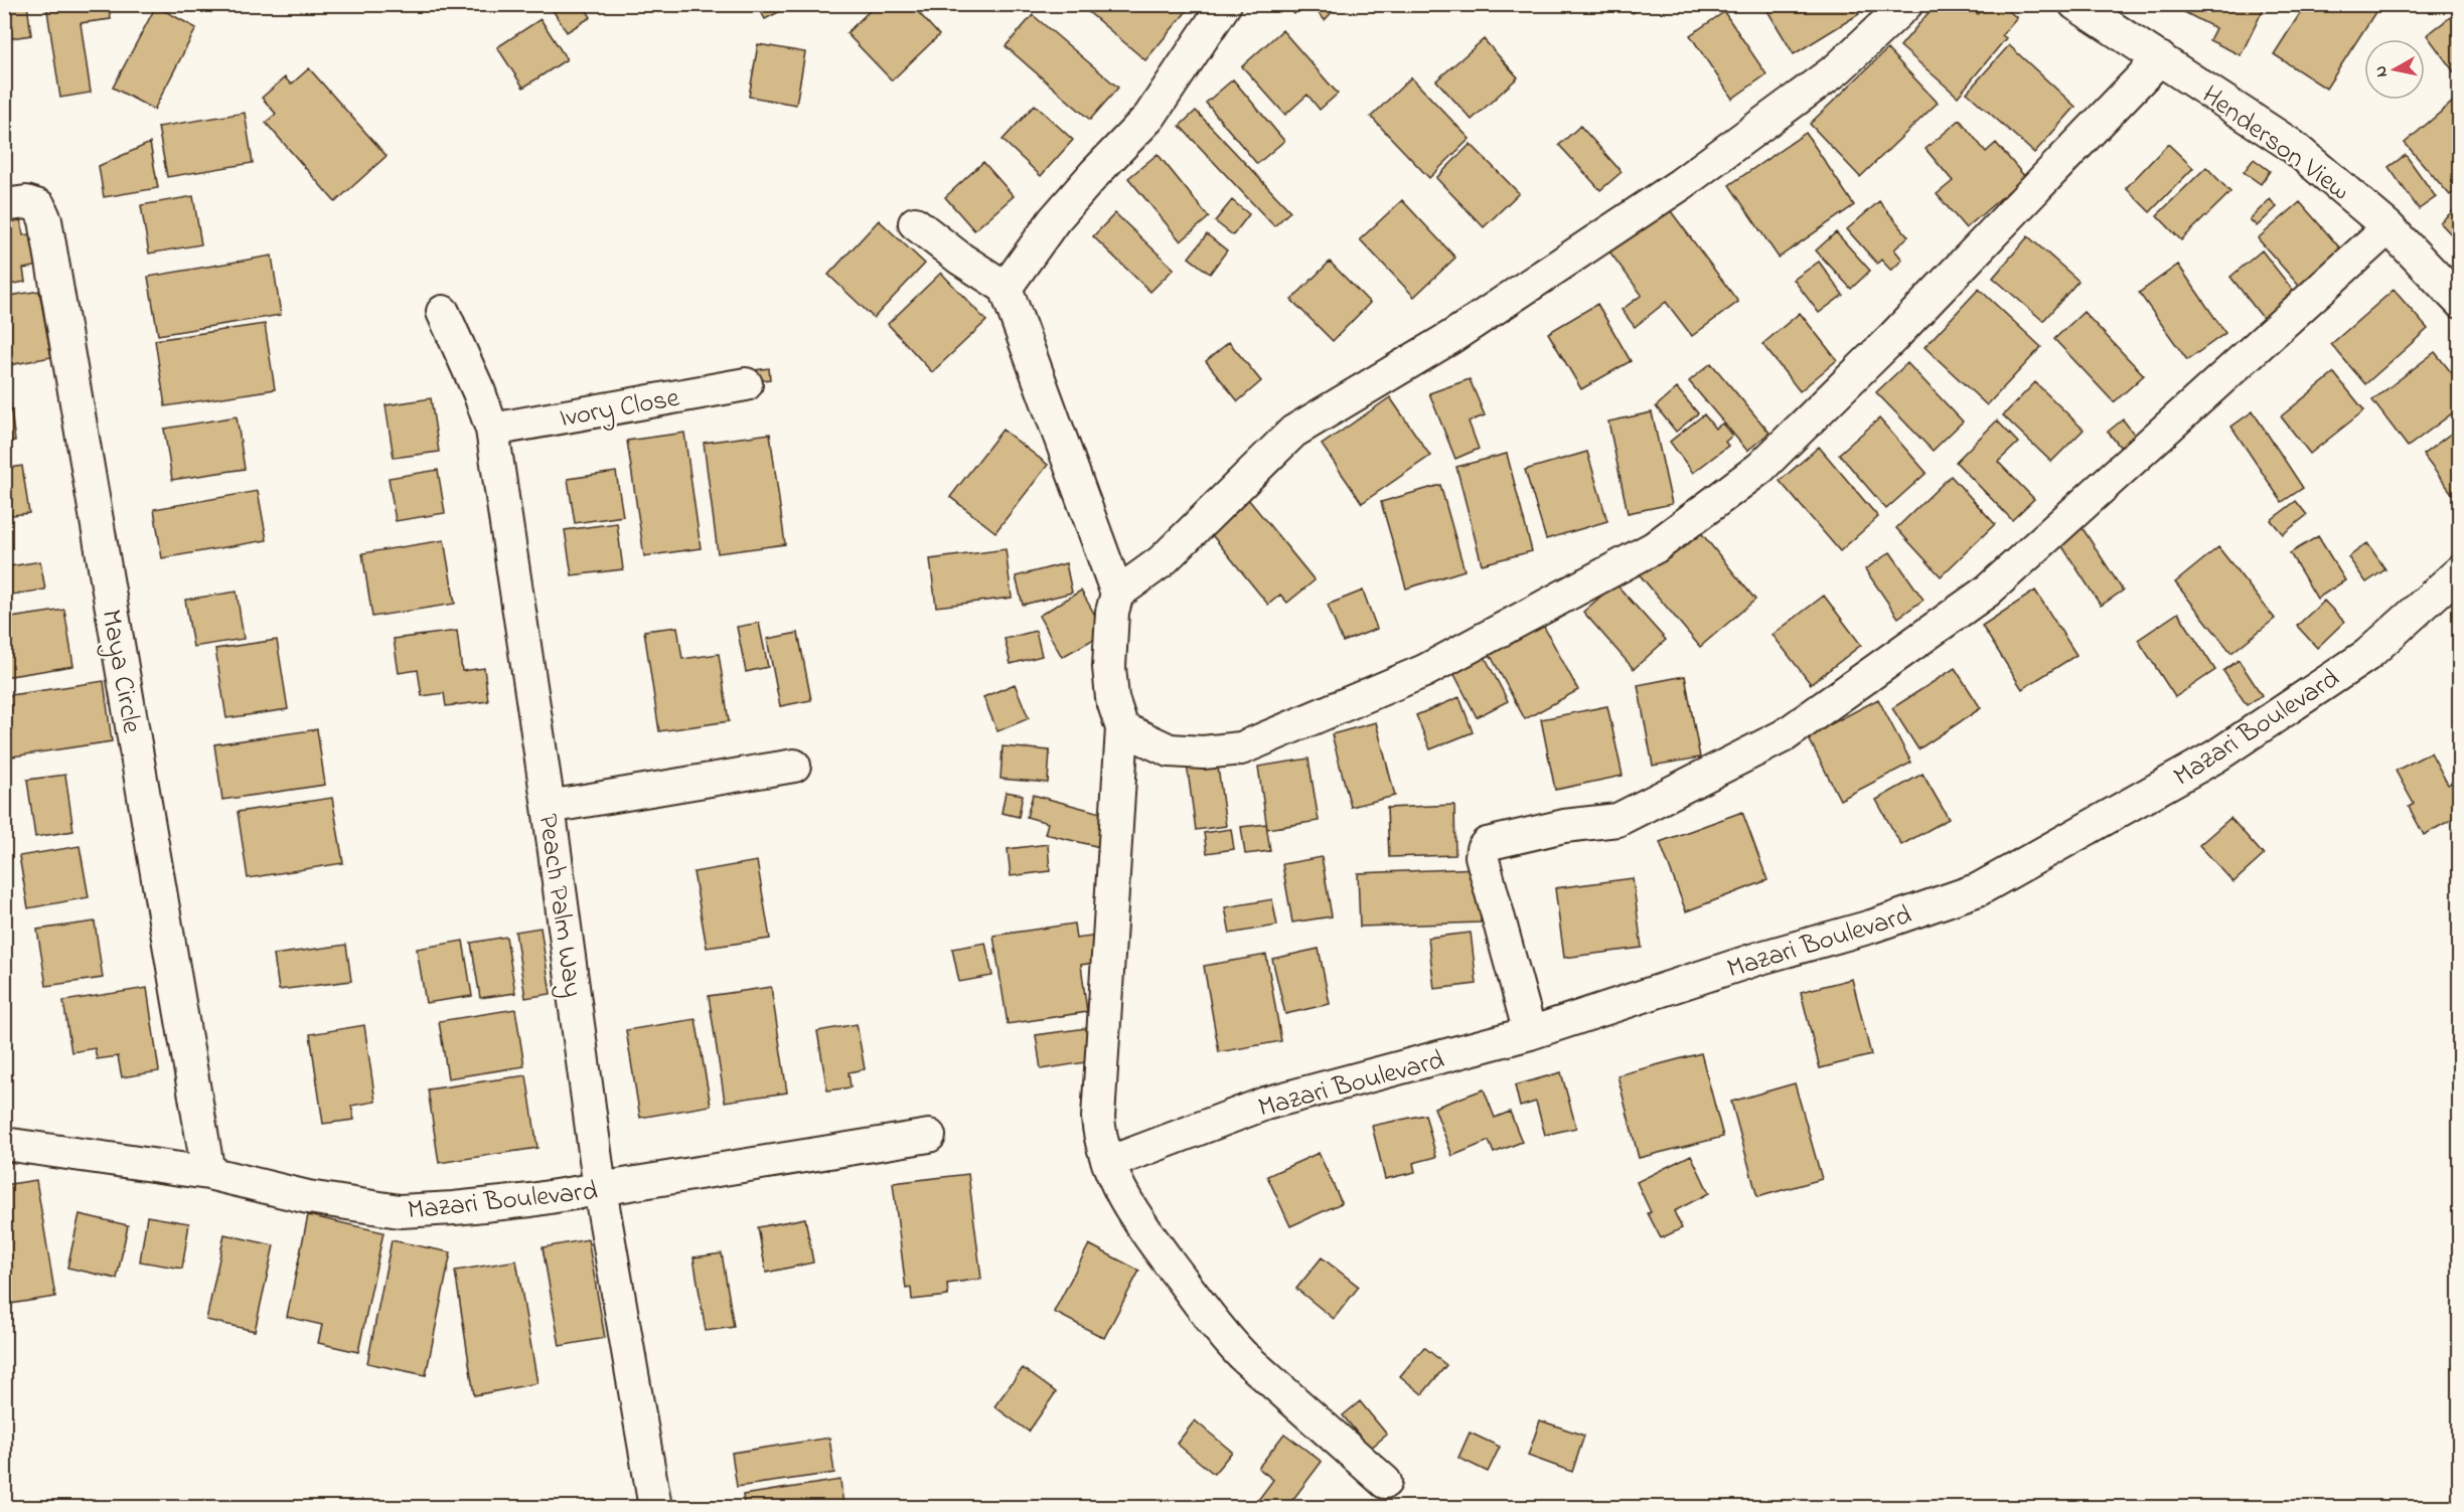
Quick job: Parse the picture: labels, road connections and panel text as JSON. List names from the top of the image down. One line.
{"streets":{"street":["Henderson View","Ivory Close","Maya Circle","Mazari Boulevard","Peach Palm Way"]},"crossings":[["Ivory Close","Peach Palm Way"],["Maya Circle","Mazari Boulevard"],["Mazari Boulevard","Peach Palm Way"]],"north":"left"}
